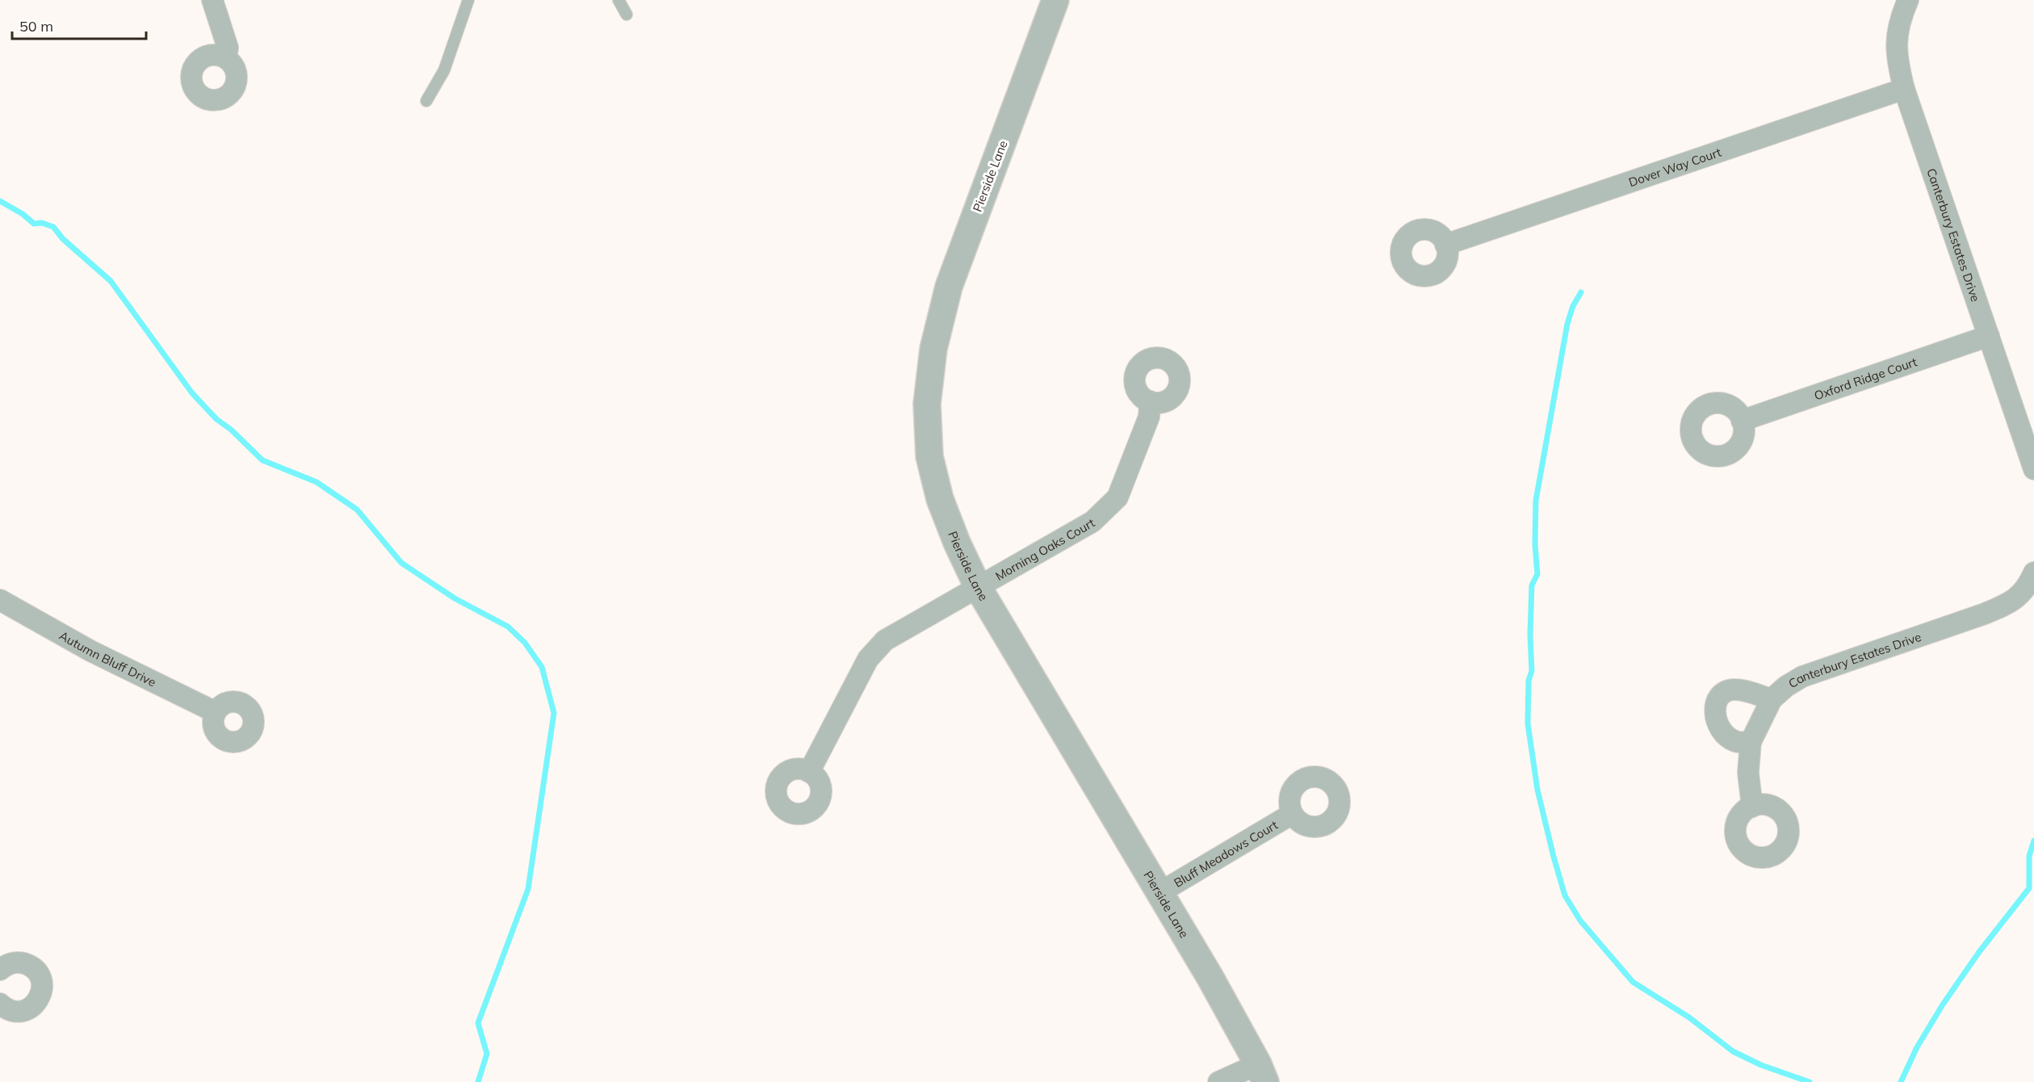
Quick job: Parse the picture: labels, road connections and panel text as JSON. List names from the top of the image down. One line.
{"streets":{"street":["Dover Way Court","Pierside Lane","Canterbury Estates Drive","Oxford Ridge Court","Morning Oaks Court","Autumn Bluff Drive","Bluff Meadows Court"]},"crossings":[["Dover Way Court","Canterbury Estates Drive"],["Pierside Lane","Morning Oaks Court"],["Pierside Lane","Bluff Meadows Court"],["Canterbury Estates Drive","Oxford Ridge Court"]],"scale_bar":"50 m"}
